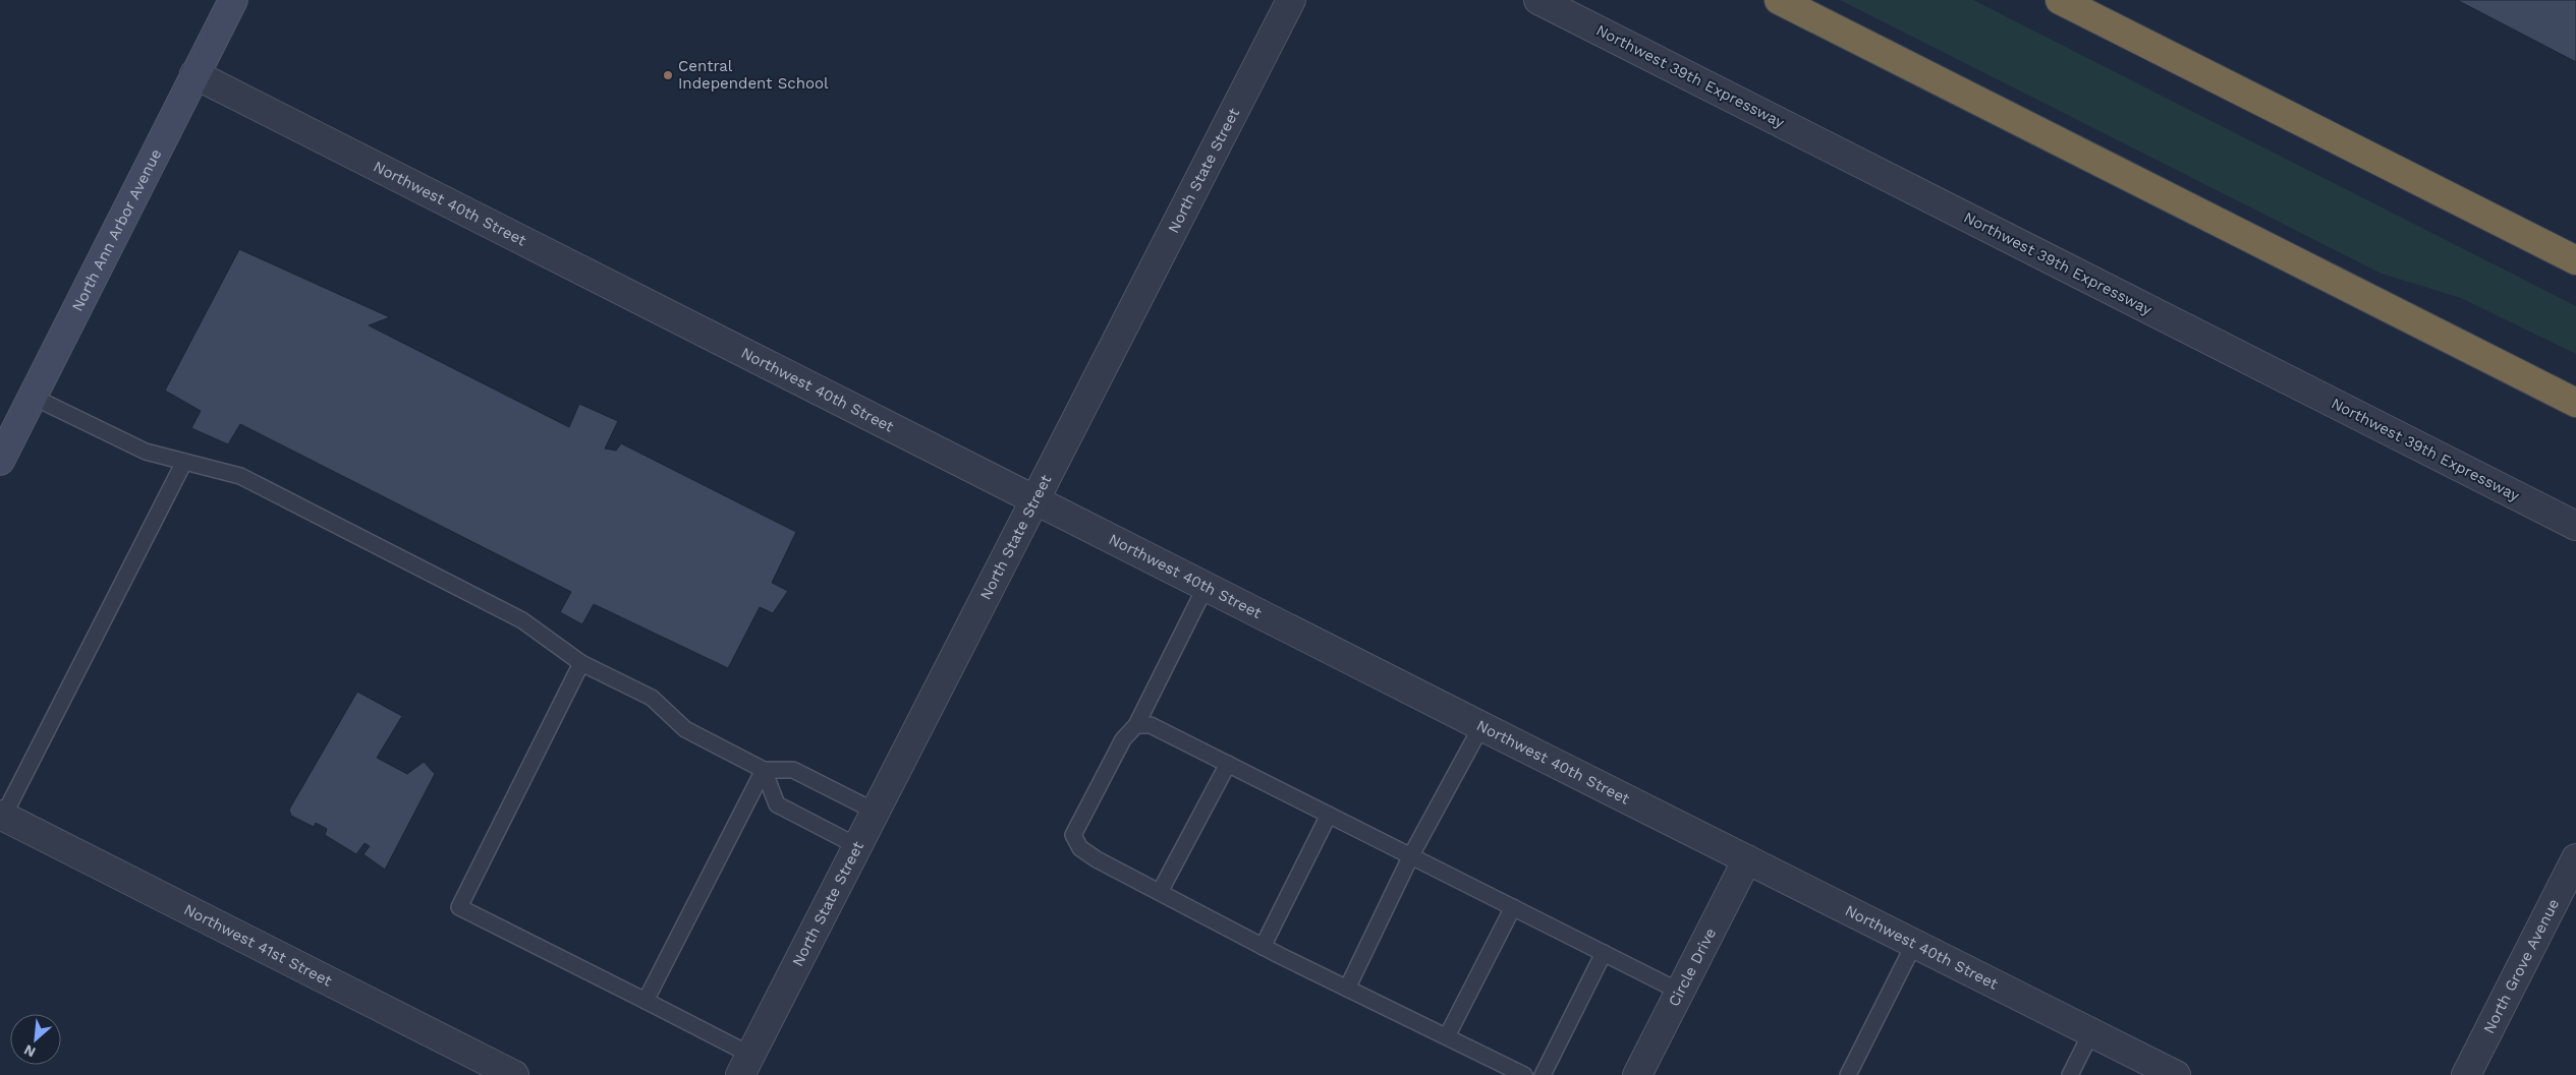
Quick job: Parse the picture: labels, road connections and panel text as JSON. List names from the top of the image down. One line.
{"streets":{"street":["Northwest 39th Expressway","North State Street","Northwest 40th Street","North Ann Arbor Avenue","Northwest 41st Street","North Grove Avenue","Circle Drive"]},"crossings":[["North State Street","Northwest 40th Street"],["Northwest 40th Street","North Ann Arbor Avenue"],["Northwest 40th Street","Circle Drive"]],"places":["Central Independent School"],"north":"bottom left"}
